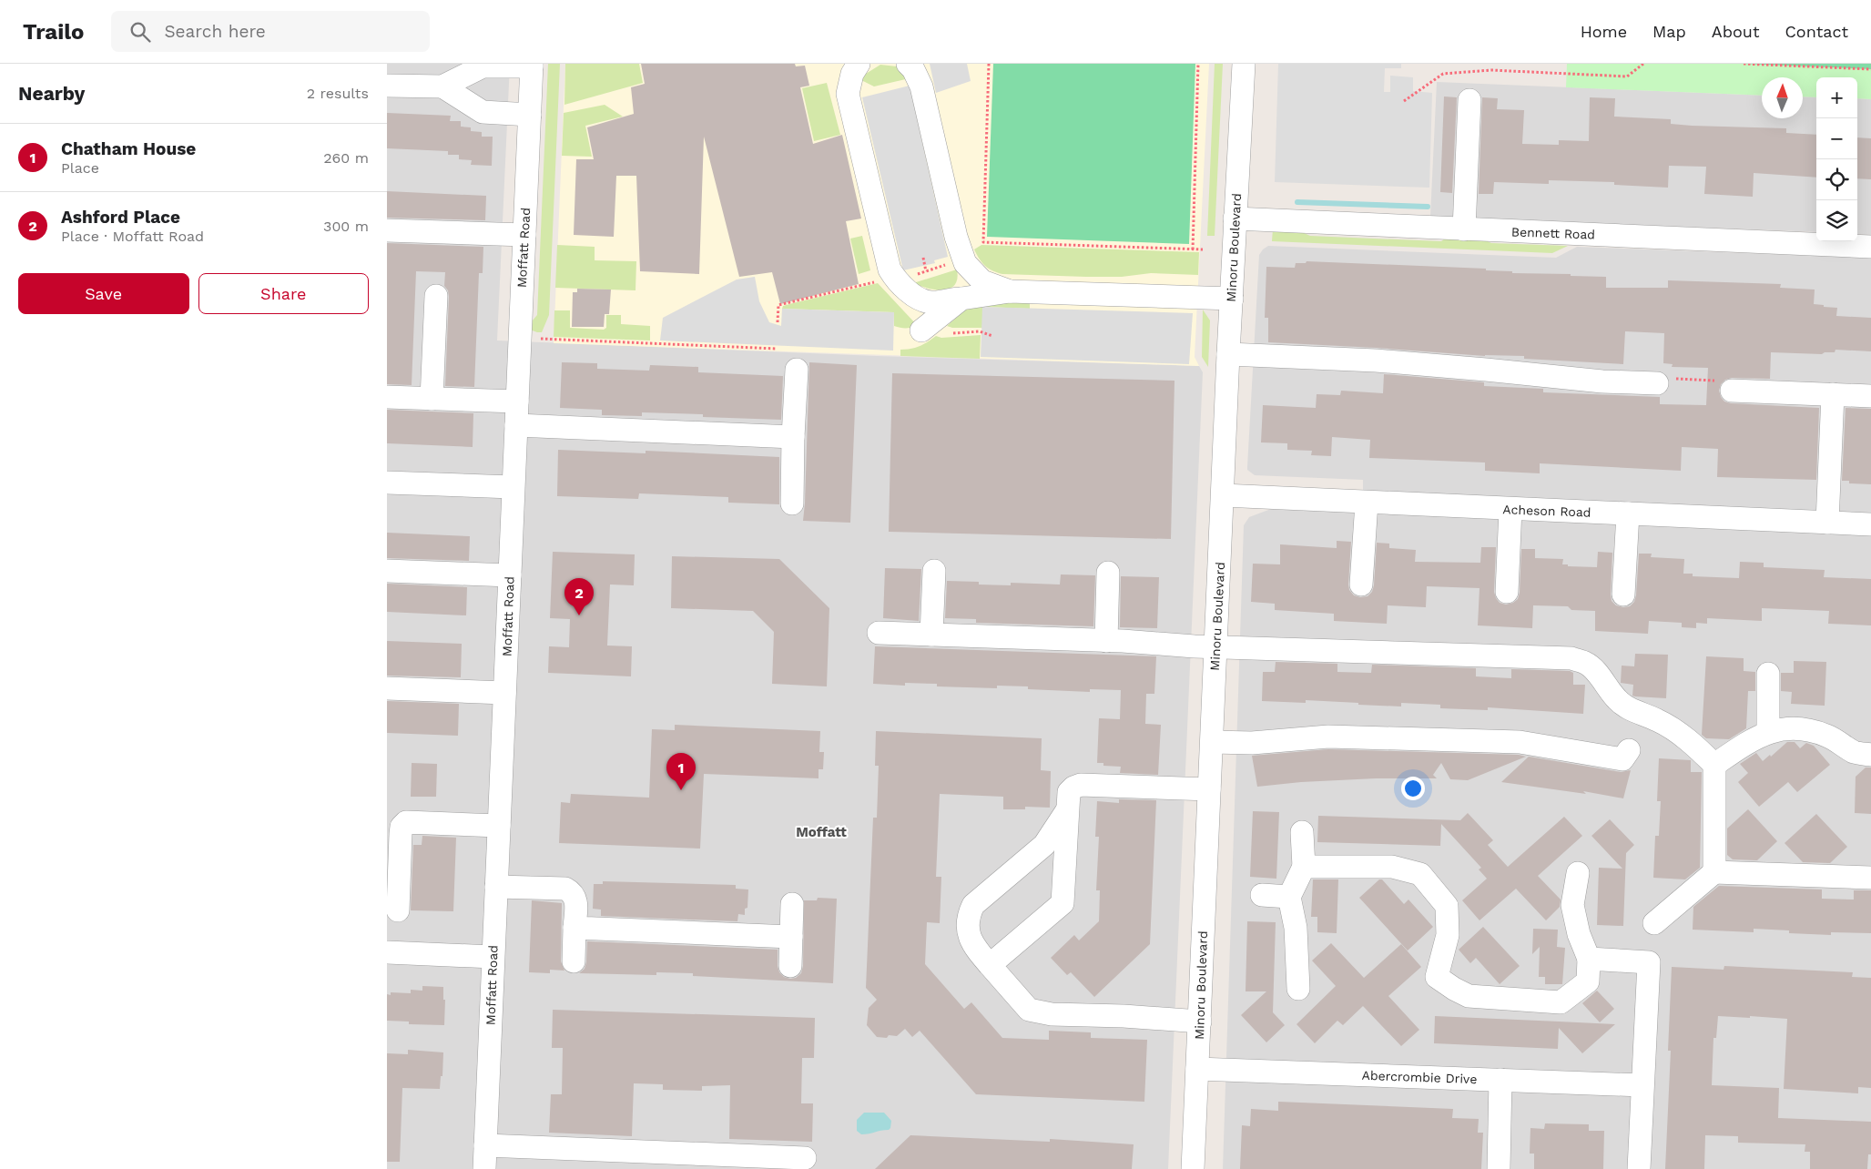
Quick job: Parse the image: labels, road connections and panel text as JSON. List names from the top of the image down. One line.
{"streets":{"street":["Bennett Road","Moffatt Road","Minoru Boulevard","Acheson Road","Abercrombie Drive"]},"crossings":[["Bennett Road","Minoru Boulevard"],["Minoru Boulevard","Acheson Road"],["Minoru Boulevard","Abercrombie Drive"]],"districts":["Moffatt"],"north":"top","page":{"header":"Trailo","search":"Search here","nav":["Home","Map","About","Contact"],"heading":["Nearby","2 results"],"map_buttons":["+","−"],"list":[{"mark":"1","name":"Chatham House","note":"Place","value":"260 m"},{"mark":"2","name":"Ashford Place","note":"Place · Moffatt Road","value":"300 m"}],"buttons":["Save","Share"],"pins":["2","1"]}}
